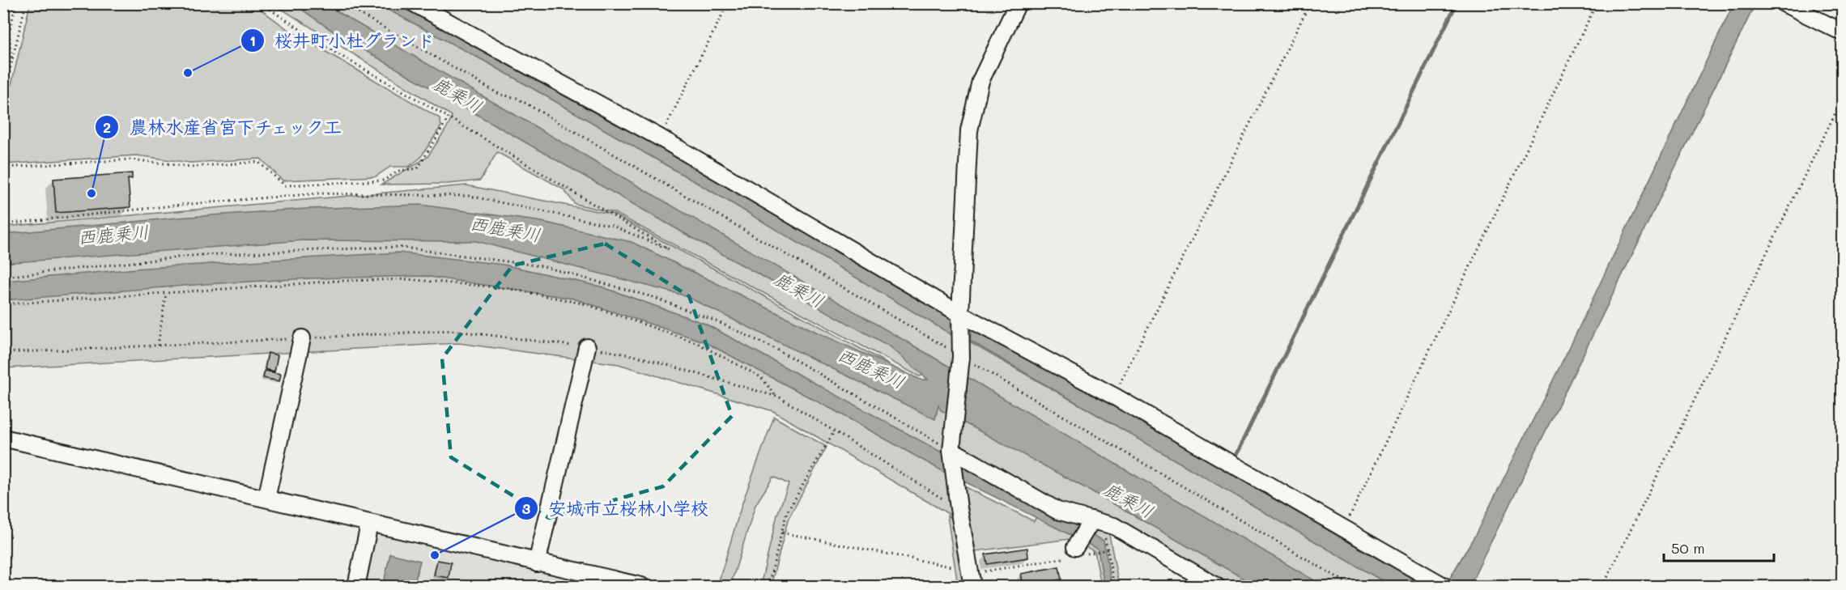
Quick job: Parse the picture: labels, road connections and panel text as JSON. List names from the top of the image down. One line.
{"water":["鹿乗川","西鹿乗川"],"places":["桜井町小杜グランド","農林水産省宮下チェック工","安城市立桜林小学校"],"scale_bar":"50 m"}
